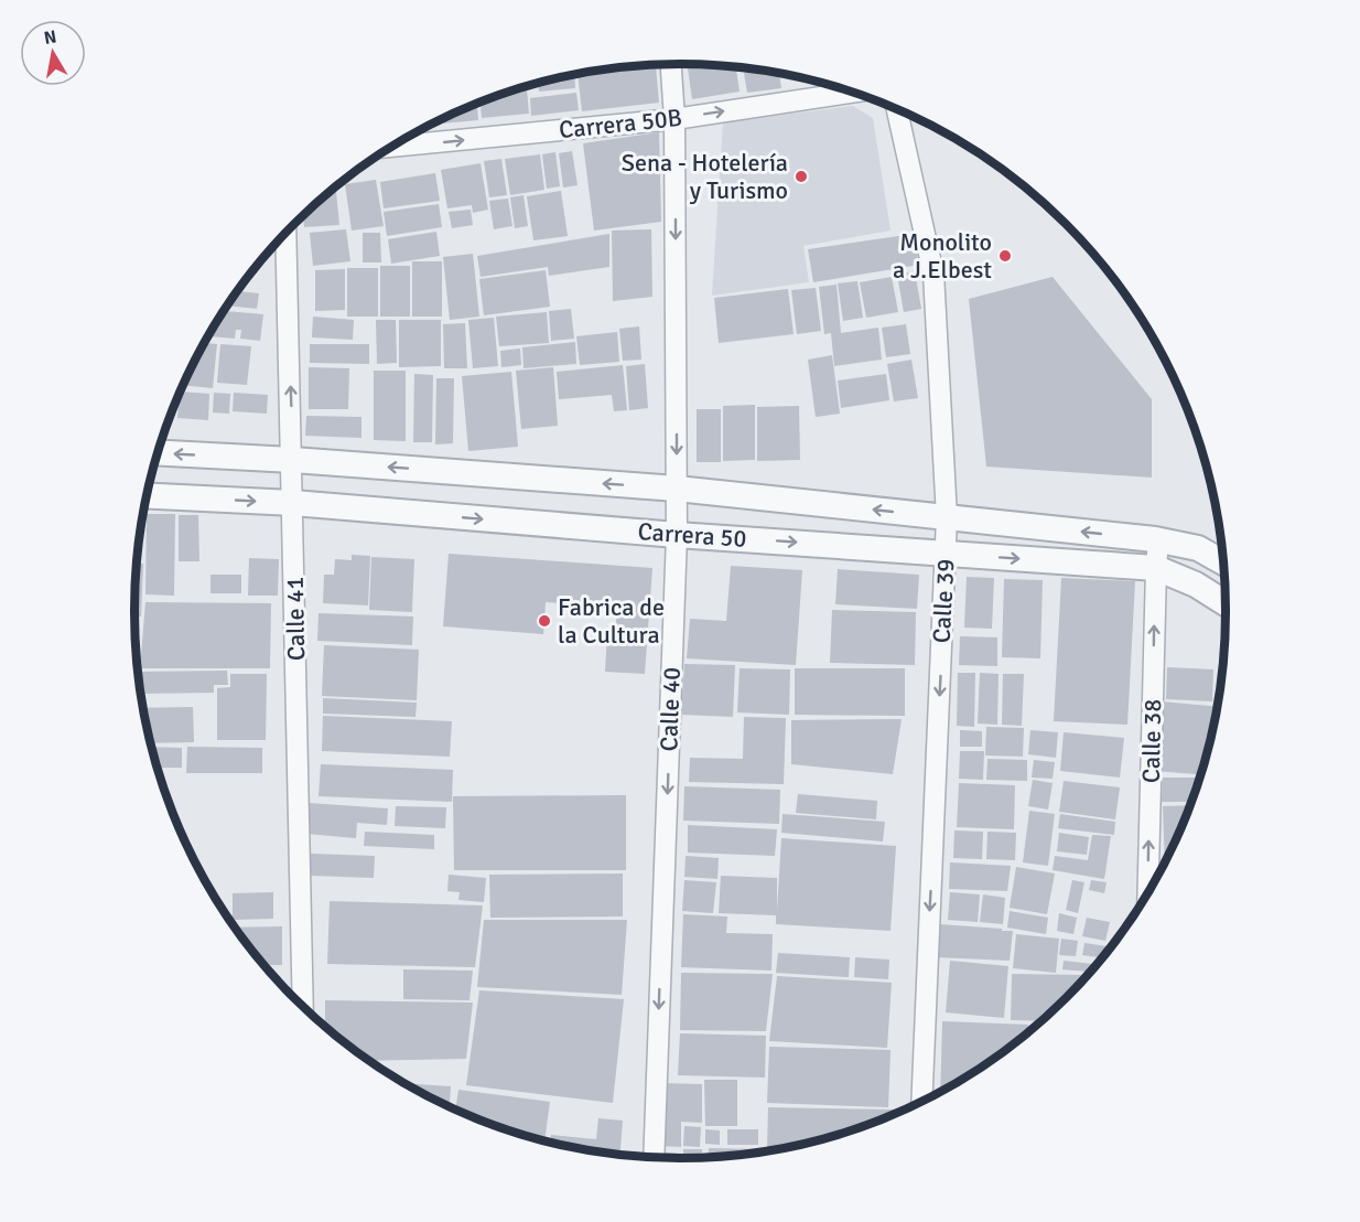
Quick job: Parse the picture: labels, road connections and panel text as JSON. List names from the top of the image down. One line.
{"streets":{"street":["Carrera 50B","Carrera 50","Calle 39","Calle 41","Calle 40","Calle 38"]},"crossings":[["Carrera 50B","Calle 40"],["Carrera 50","Calle 39"],["Carrera 50","Calle 41"],["Carrera 50","Calle 40"],["Carrera 50","Calle 38"]],"one_way":["Carrera 50B","Calle 39","Calle 40","Calle 38"],"places":["Sena - Hotelería y Turismo","Monolito a J.Elbest","Fabrica de la Cultura"],"north":"top"}
